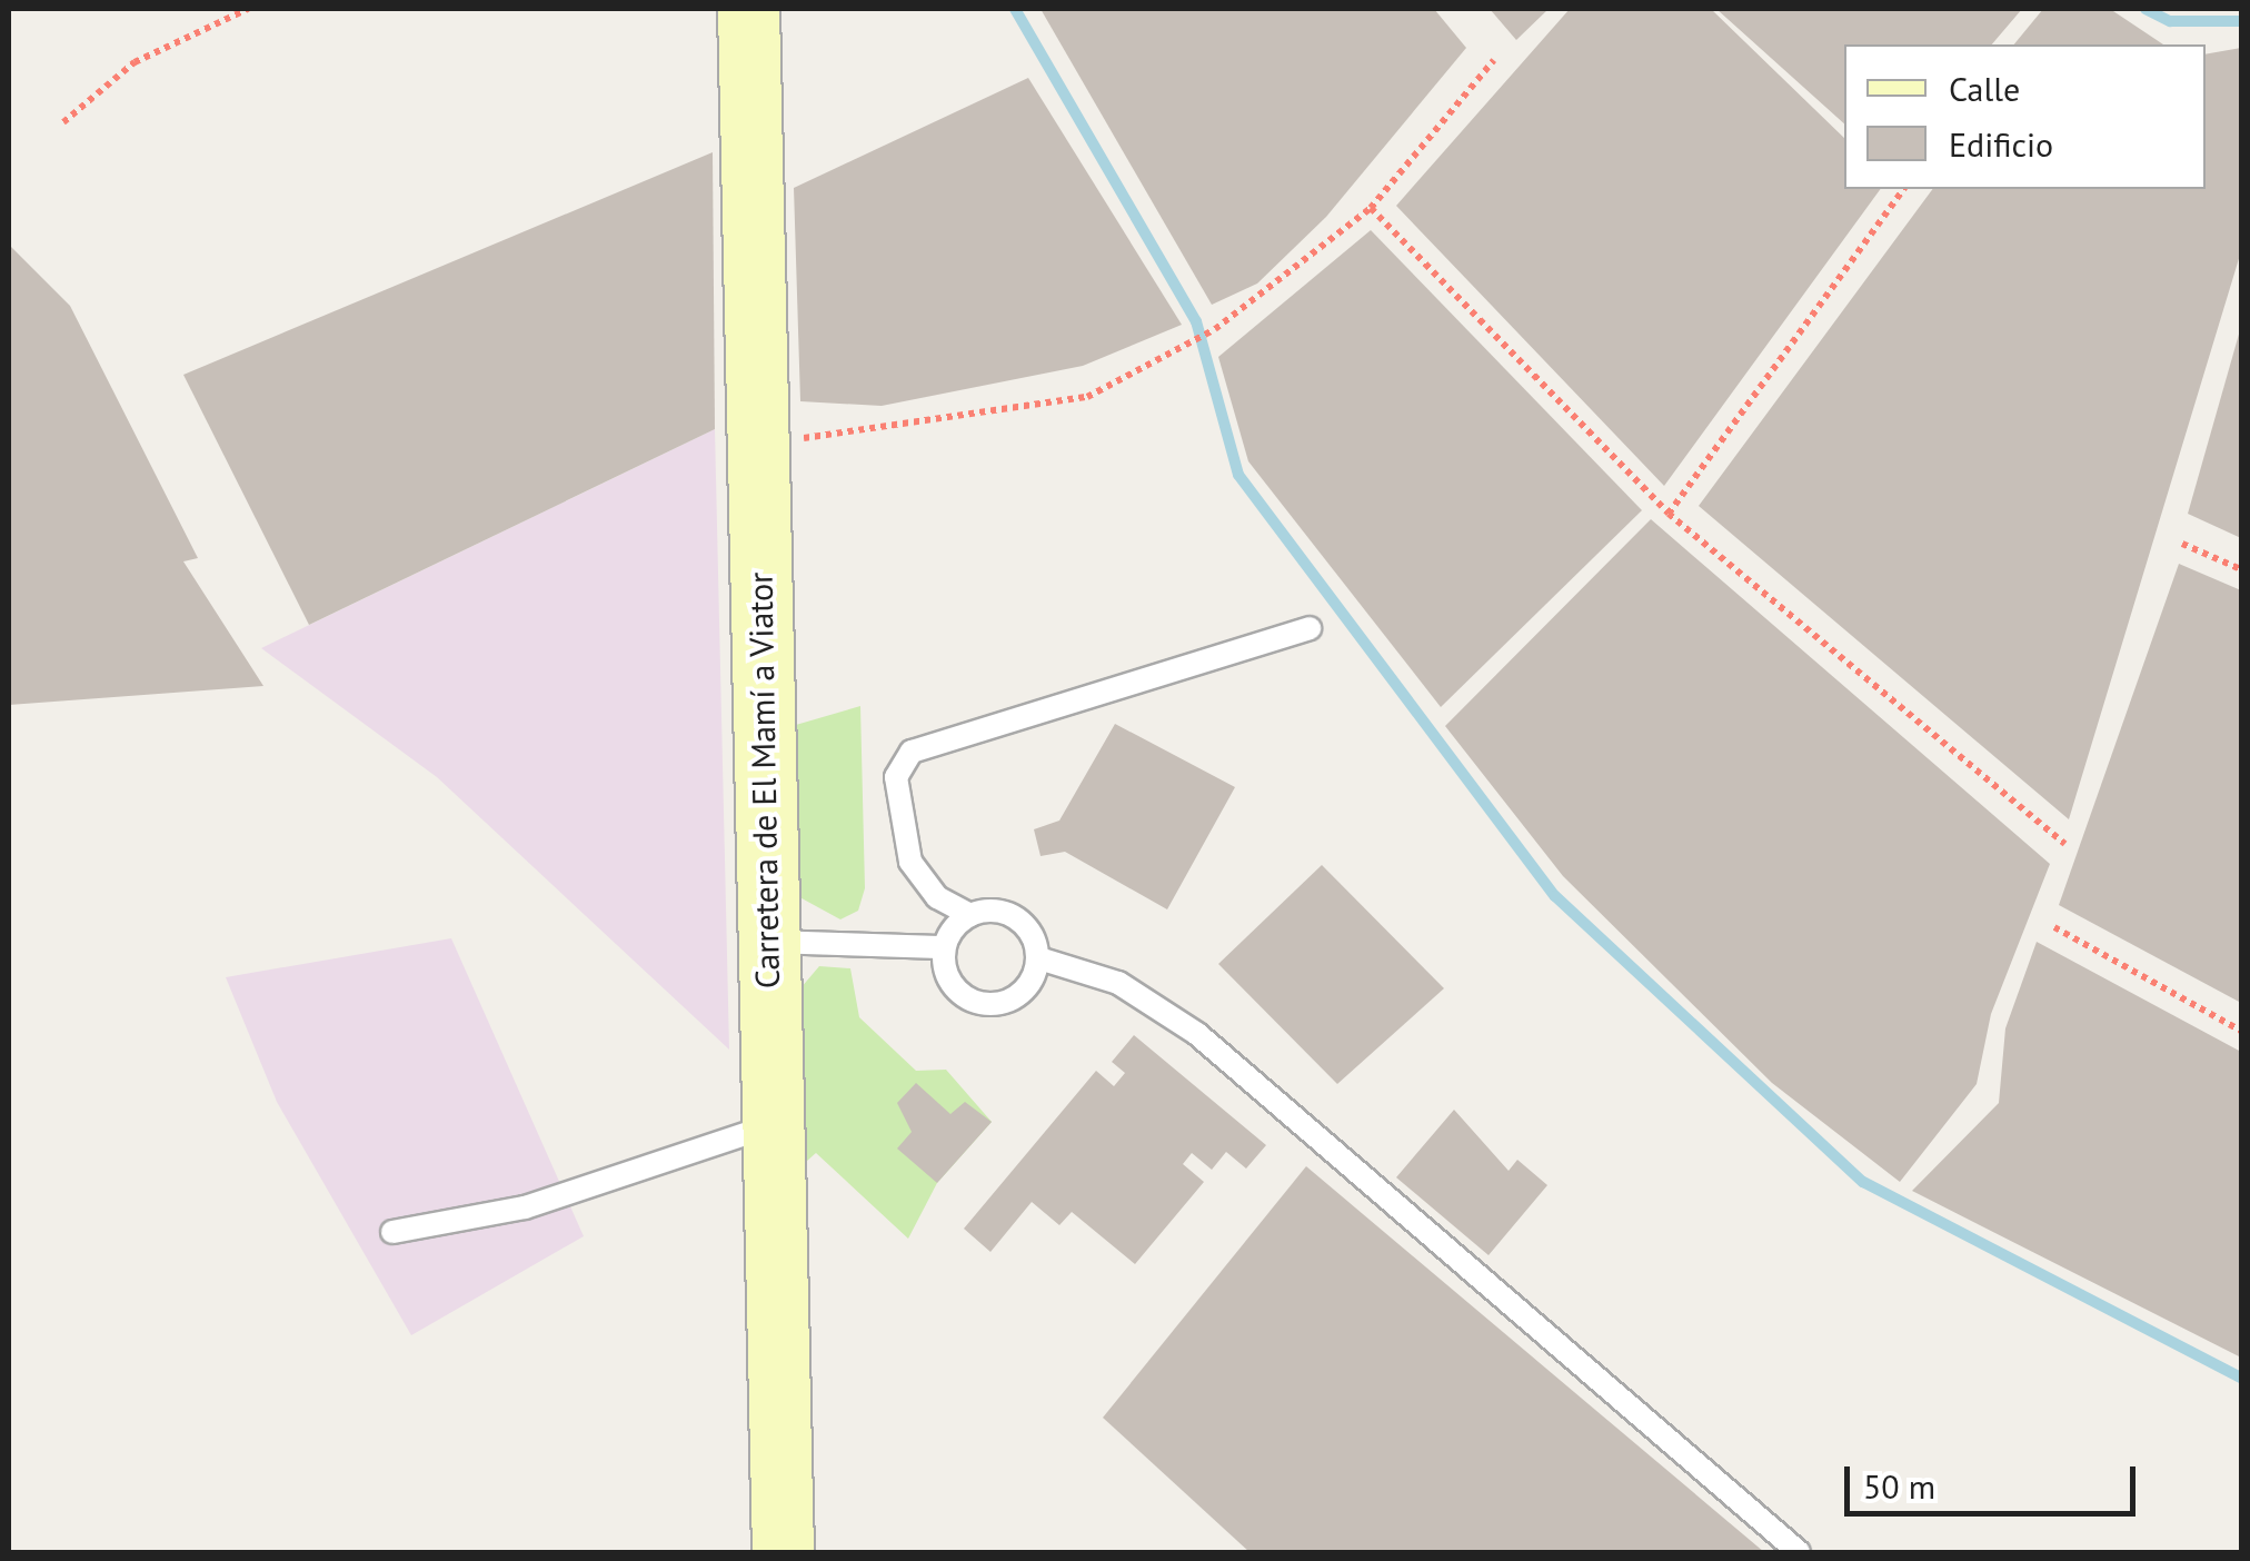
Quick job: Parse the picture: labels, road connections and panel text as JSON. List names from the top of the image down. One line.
{"streets":{"street":["Carretera de El Mamí a Viator"]},"legend":["Calle","Edificio"],"scale_bar":"50 m"}
